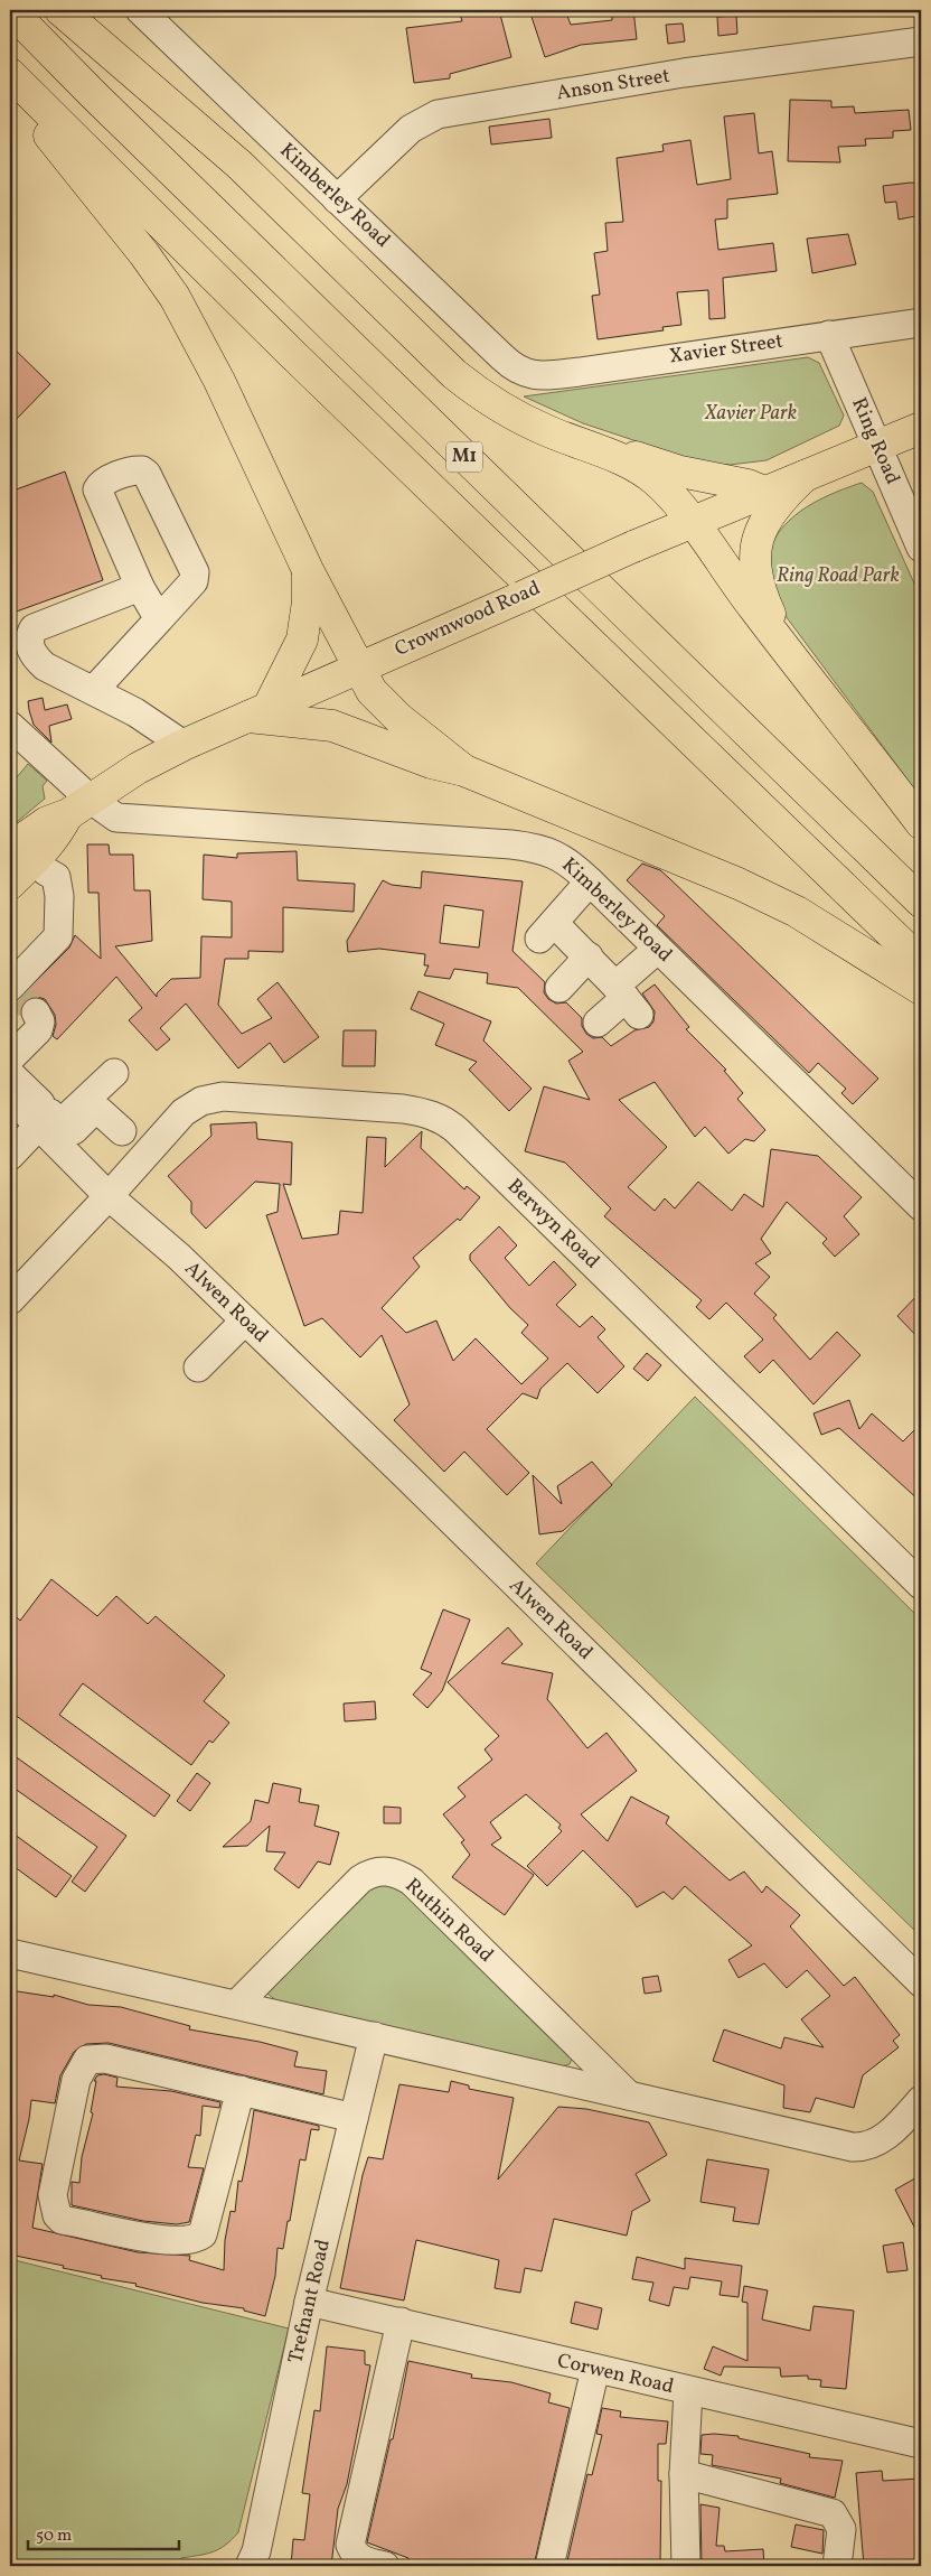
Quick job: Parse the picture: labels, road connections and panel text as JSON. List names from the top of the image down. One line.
{"streets":{"main road":["M1","Crownwood Road"],"street":["Anson Street","Kimberley Road","Xavier Street","Ring Road","Berwyn Road","Alwen Road","Ruthin Road","Trefnant Road","Corwen Road"]},"crossings":[["Anson Street","Kimberley Road"],["Kimberley Road","Xavier Street"],["Kimberley Road","Crownwood Road"],["Xavier Street","Ring Road"],["Ring Road","Crownwood Road"],["Berwyn Road","Alwen Road"],["Trefnant Road","Corwen Road"]],"parks":["Xavier Park","Ring Road Park"],"scale_bar":"50 m"}
